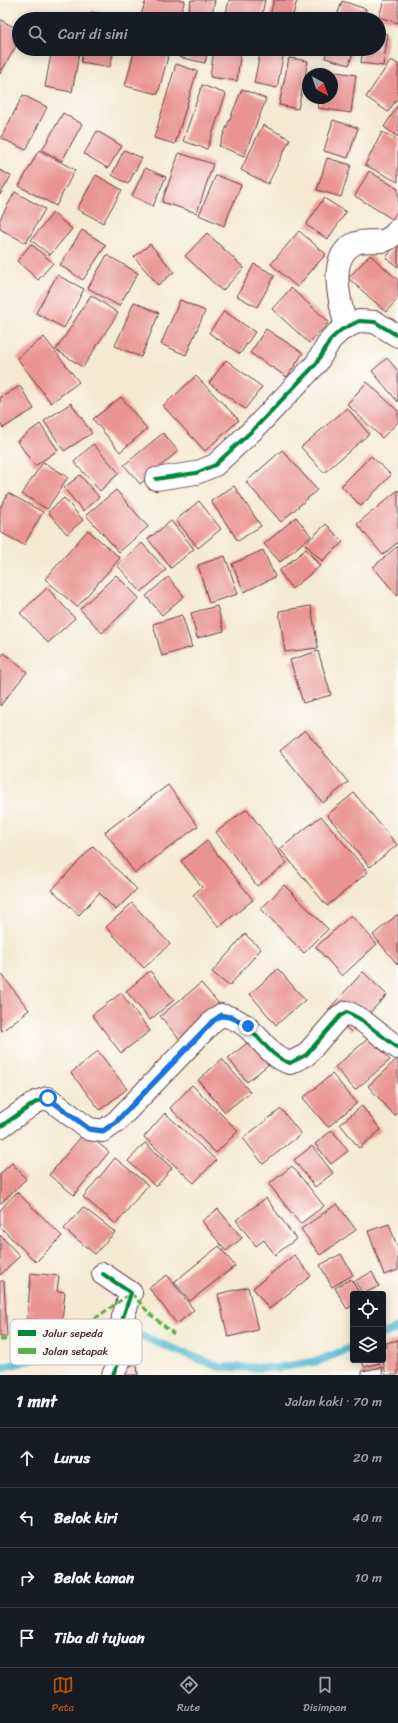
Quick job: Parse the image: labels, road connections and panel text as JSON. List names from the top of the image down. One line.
{"legend":["Jalur sepeda","Jalan setapak"],"north":"bottom right","page":{"search":"Cari di sini","heading":["1 mnt","Jalan kaki · 70 m"],"list":[["Lurus","20 m"],["Belok kiri","40 m"],["Belok kanan","10 m"],"Tiba di tujuan"],"nav":["Peta","Rute","Disimpan"]}}
